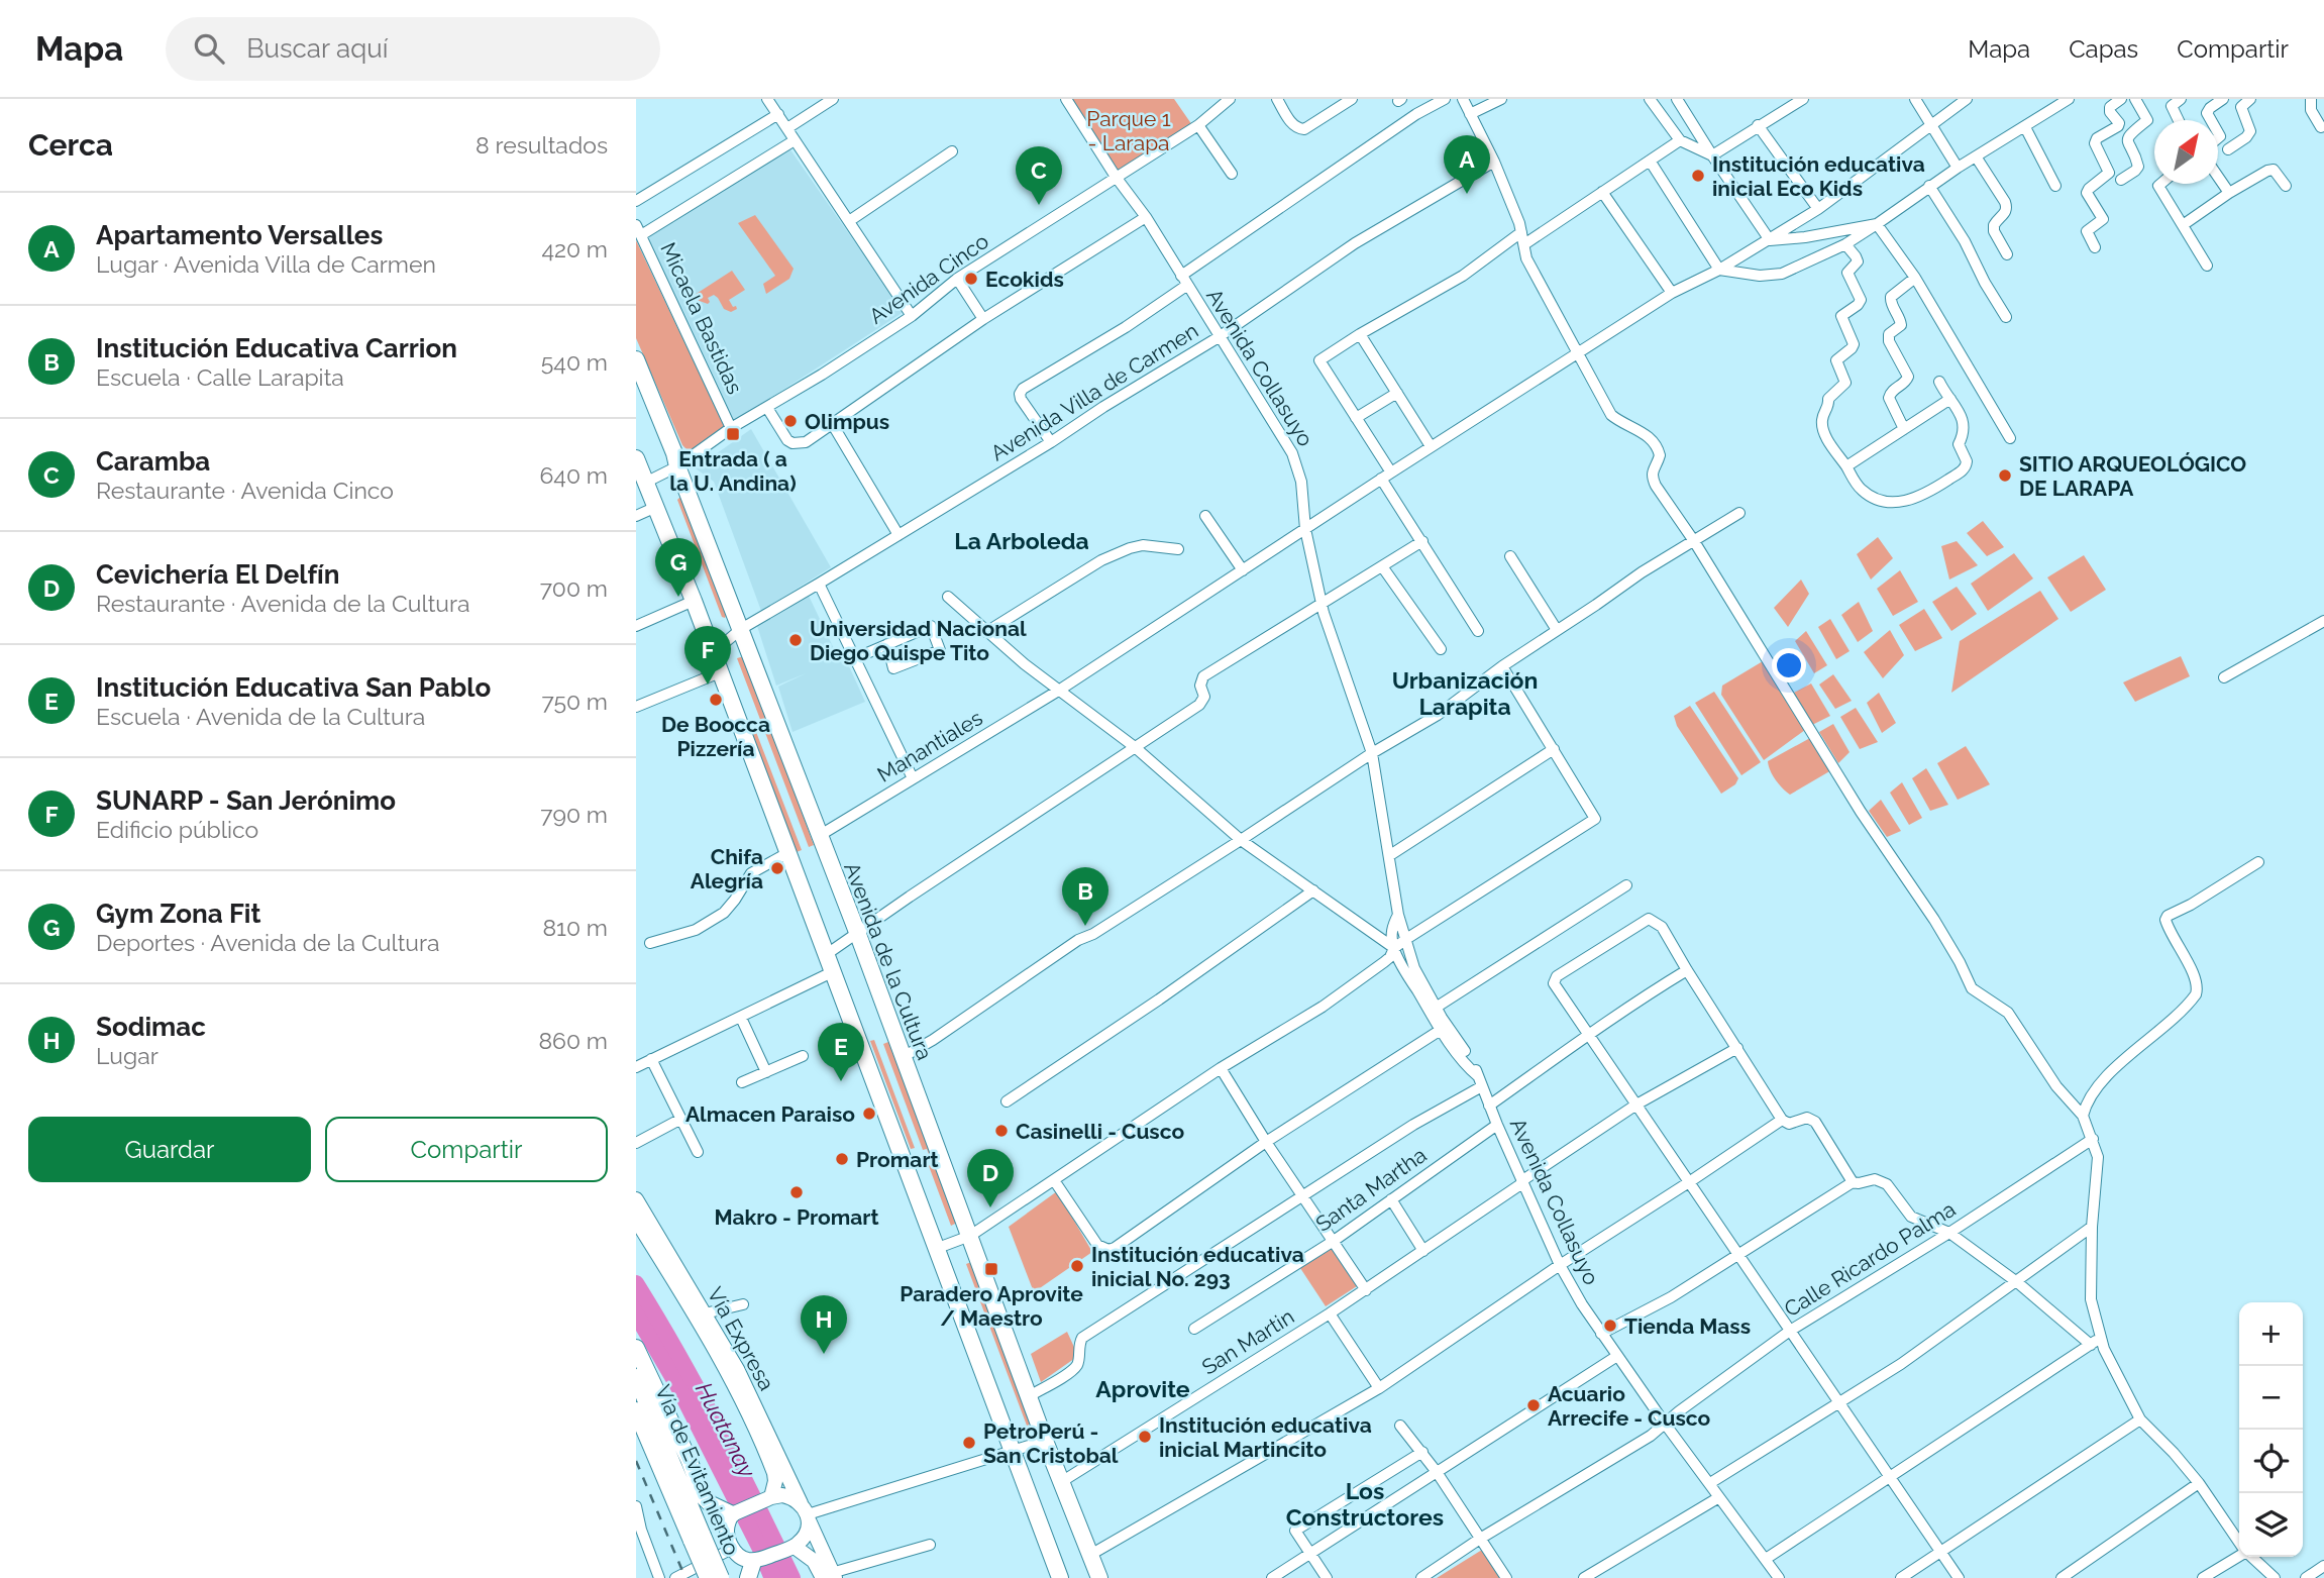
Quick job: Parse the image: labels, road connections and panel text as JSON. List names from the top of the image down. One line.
{"streets":{"highway":["Avenida de la Cultura","Vía de Evitamiento"],"main road":["Vía Expresa"],"street":["Avenida Cinco","Micaela Bastidas","Avenida Collasuyo","Avenida Villa de Carmen","Manantiales","Santa Martha","Calle Ricardo Palma","San Martin"]},"crossings":[["Avenida Cinco","Micaela Bastidas"],["Avenida Cinco","Avenida Collasuyo"],["Avenida Cinco","Avenida de la Cultura"],["Avenida Collasuyo","Avenida Villa de Carmen"],["Avenida Collasuyo","Manantiales"],["Avenida Collasuyo","Santa Martha"],["Avenida Collasuyo","Calle Ricardo Palma"],["Avenida Collasuyo","San Martin"],["Avenida Villa de Carmen","Avenida de la Cultura"],["Manantiales","Avenida de la Cultura"],["Avenida de la Cultura","San Martin"]],"districts":["La Arboleda","Urbanización Larapita","Aprovite","Los Constructores"],"water":["Huatanay"],"parks":["Parque 1 - Larapa"],"places":{"other":["Institución educativa inicial Eco Kids","Ecokids","Olimpus","SITIO ARQUEOLÓGICO DE LARAPA","Universidad Nacional Diego Quispe Tito","De Boocca Pizzería","Chifa Alegría","Almacen Paraiso","Casinelli - Cusco","Promart","Makro - Promart","Institución educativa inicial No. 293","Tienda Mass","Acuario Arrecife - Cusco","Institución educativa inicial Martincito","PetroPerú - San Cristobal"],"transit":["Entrada ( a la U. Andina)","Paradero Aprovite / Maestro"]},"north":"top right","page":{"header":"Mapa","search":"Buscar aquí","nav":["Mapa","Capas","Compartir"],"heading":["Cerca","8 resultados"],"pins":["A","C","G","F","B","E","D","H"],"list":[{"mark":"A","name":"Apartamento Versalles","note":"Lugar · Avenida Villa de Carmen","value":"420 m"},{"mark":"B","name":"Institución Educativa Carrion","note":"Escuela · Calle Larapita","value":"540 m"},{"mark":"C","name":"Caramba","note":"Restaurante · Avenida Cinco","value":"640 m"},{"mark":"D","name":"Cevichería El Delfín","note":"Restaurante · Avenida de la Cultura","value":"700 m"},{"mark":"E","name":"Institución Educativa San Pablo","note":"Escuela · Avenida de la Cultura","value":"750 m"},{"mark":"F","name":"SUNARP - San Jerónimo","note":"Edificio público","value":"790 m"},{"mark":"G","name":"Gym Zona Fit","note":"Deportes · Avenida de la Cultura","value":"810 m"},{"mark":"H","name":"Sodimac","note":"Lugar","value":"860 m"}],"buttons":["Guardar","Compartir"],"map_buttons":["+","−"]}}
